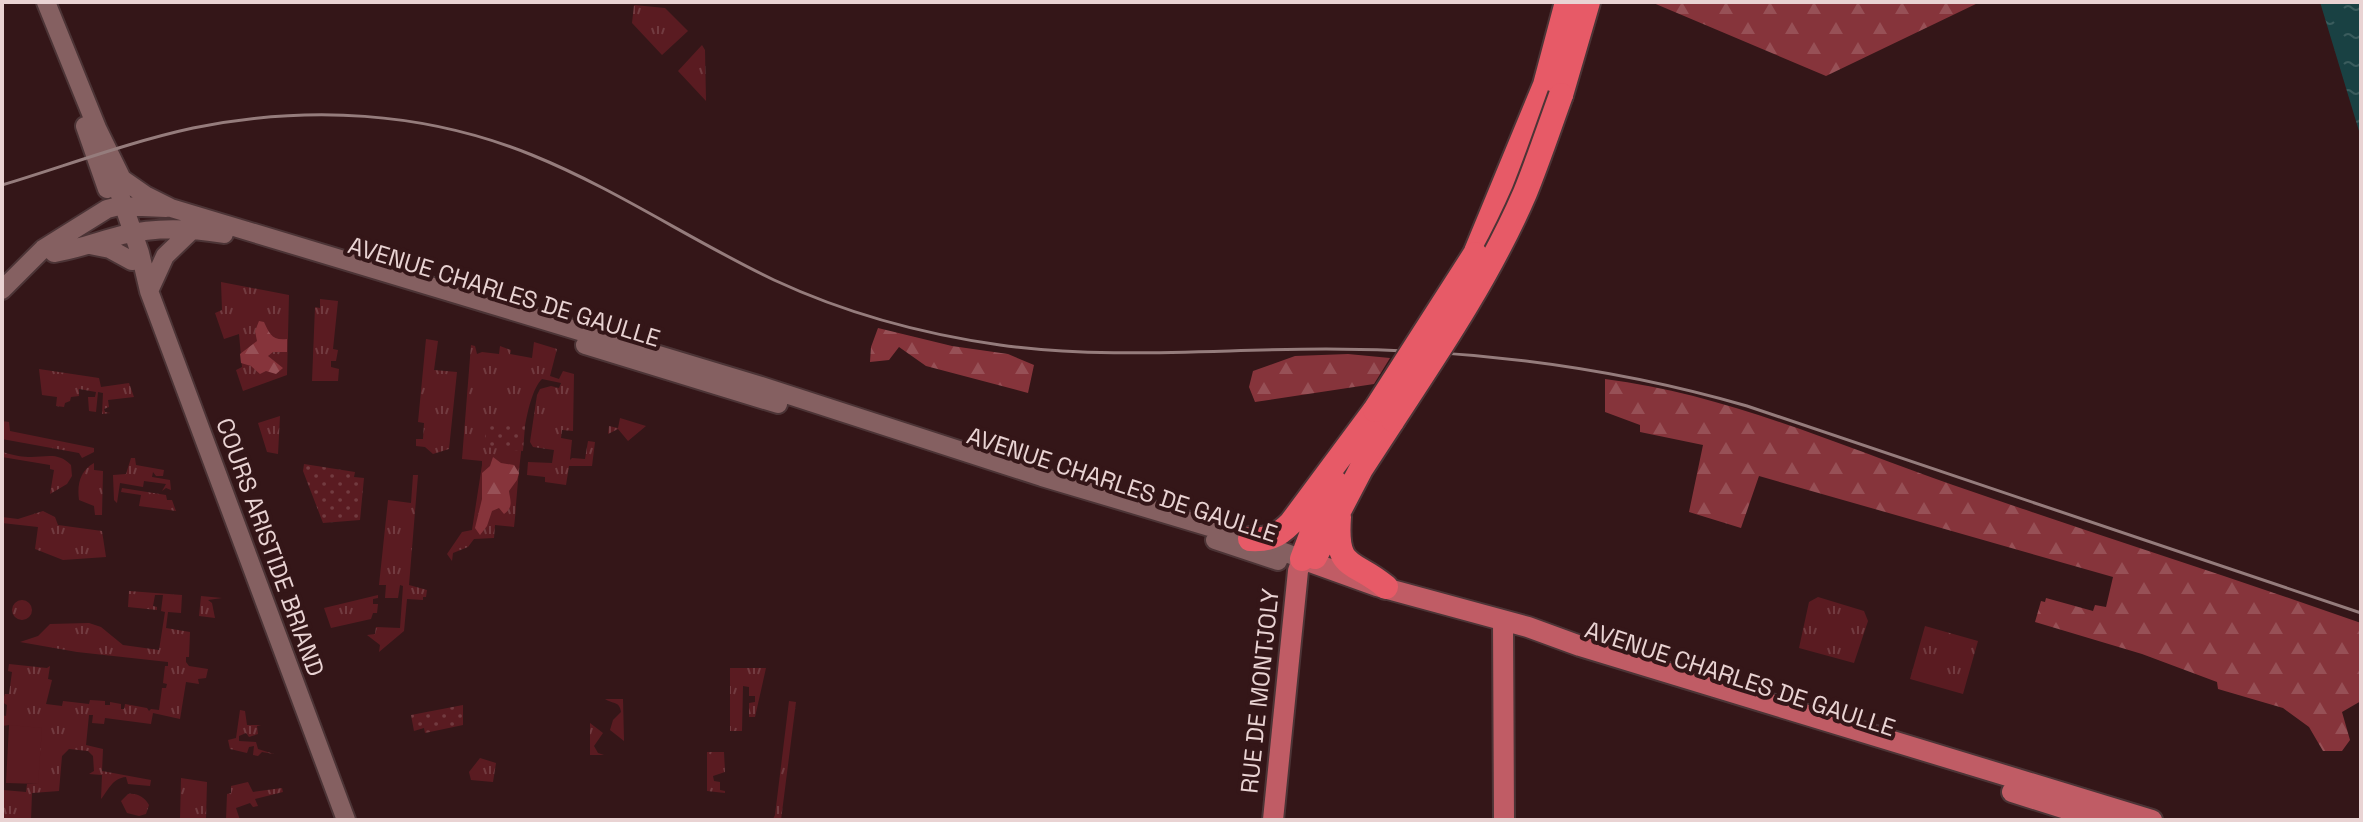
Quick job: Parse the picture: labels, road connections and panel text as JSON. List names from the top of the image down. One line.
{"streets":{"main road":["AVENUE CHARLES DE GAULLE","COURS ARISTIDE BRIAND","RUE DE MONTJOLY"]},"crossings":[["AVENUE CHARLES DE GAULLE","COURS ARISTIDE BRIAND"],["AVENUE CHARLES DE GAULLE","RUE DE MONTJOLY"]]}
